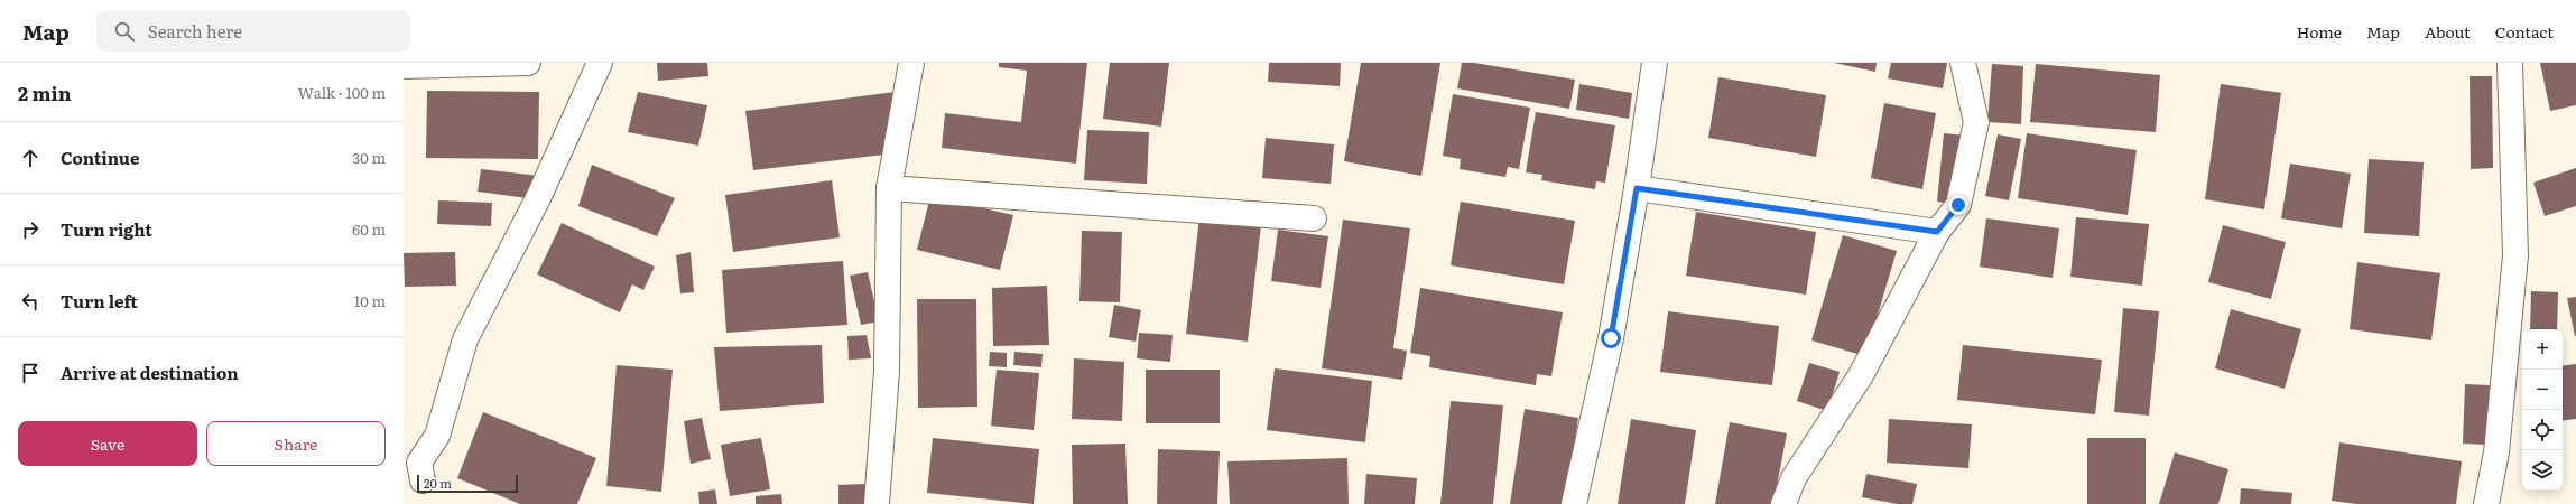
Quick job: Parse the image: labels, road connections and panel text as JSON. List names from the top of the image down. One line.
{"scale_bar":"20 m","page":{"header":"Map","search":"Search here","nav":["Home","Map","About","Contact"],"heading":["2 min","Walk · 100 m"],"list":[["Continue","30 m"],["Turn right","60 m"],["Turn left","10 m"],"Arrive at destination"],"map_buttons":["+","−"],"buttons":["Save","Share"],"scale":"20 m"}}
